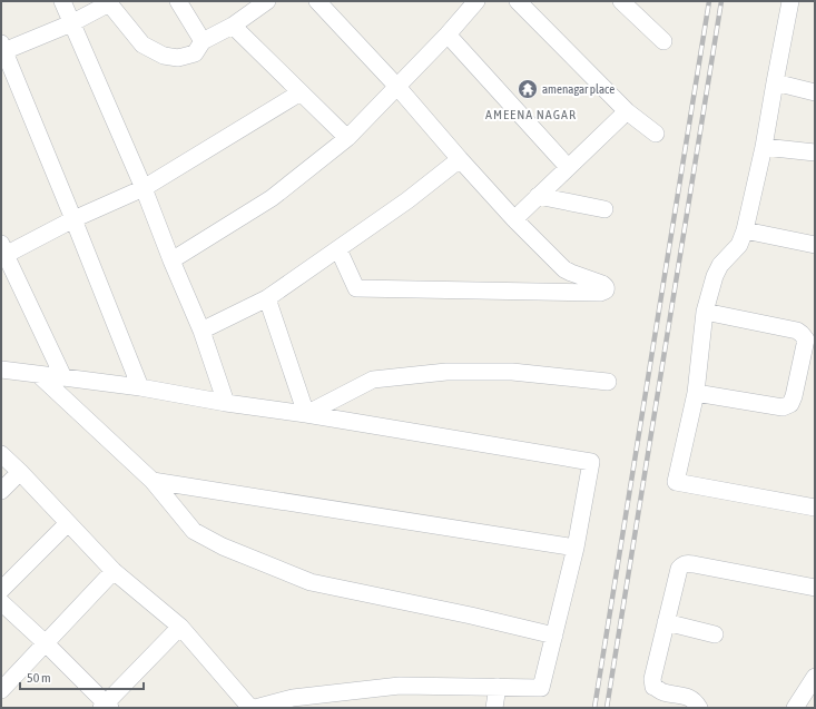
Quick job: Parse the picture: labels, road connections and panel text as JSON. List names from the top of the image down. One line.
{"districts":["AMEENA NAGAR"],"places":{"temple":["amenagar place"]},"scale_bar":"50 m"}
